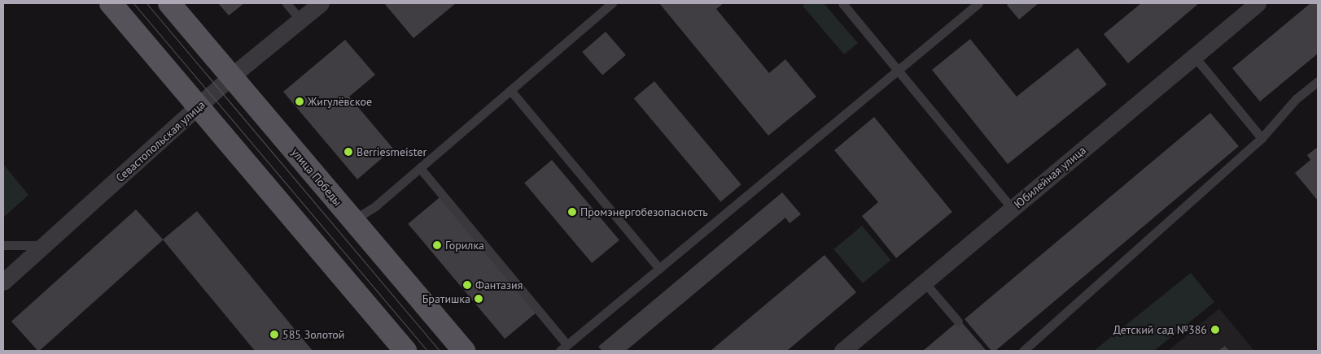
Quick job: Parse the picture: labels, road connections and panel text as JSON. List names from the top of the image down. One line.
{"streets":{"main road":["улица Победы"],"street":["Севастопольская улица","Юбилейная улица"]},"crossings":[["Севастопольская улица","улица Победы"]],"places":["Жигулёвское","Berriesmeister","Промэнергобезопасность","Горилка","Фантазия","Братишка","Детский сад №386","585 Золотой"]}
